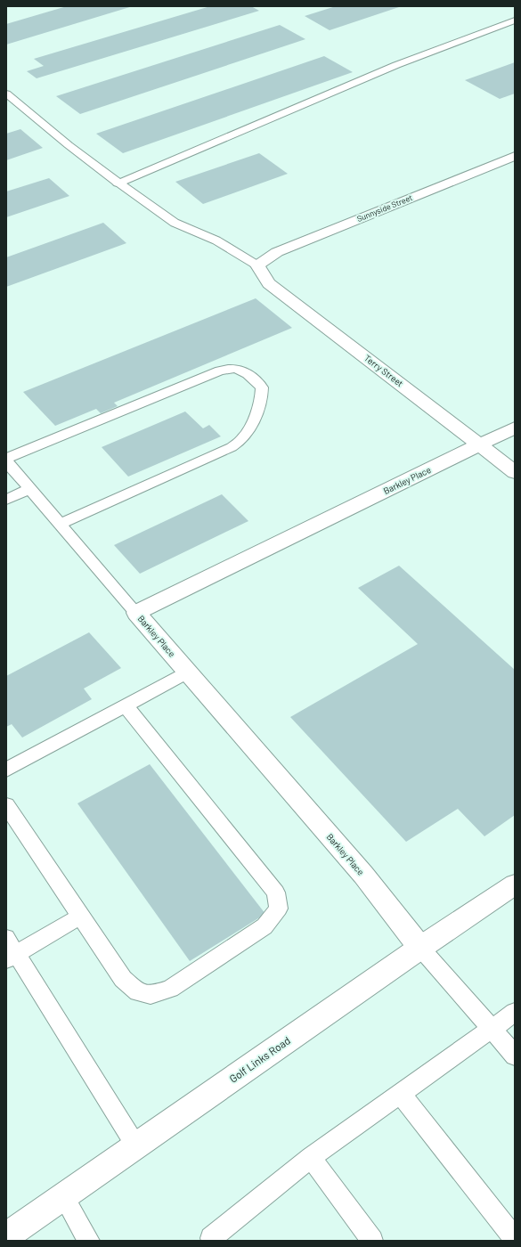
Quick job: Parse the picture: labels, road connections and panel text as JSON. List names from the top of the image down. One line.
{"streets":{"street":["Sunnyside Street","Terry Street","Barkley Place","Golf Links Road"]},"crossings":[["Sunnyside Street","Terry Street"],["Terry Street","Barkley Place"],["Barkley Place","Golf Links Road"]]}
